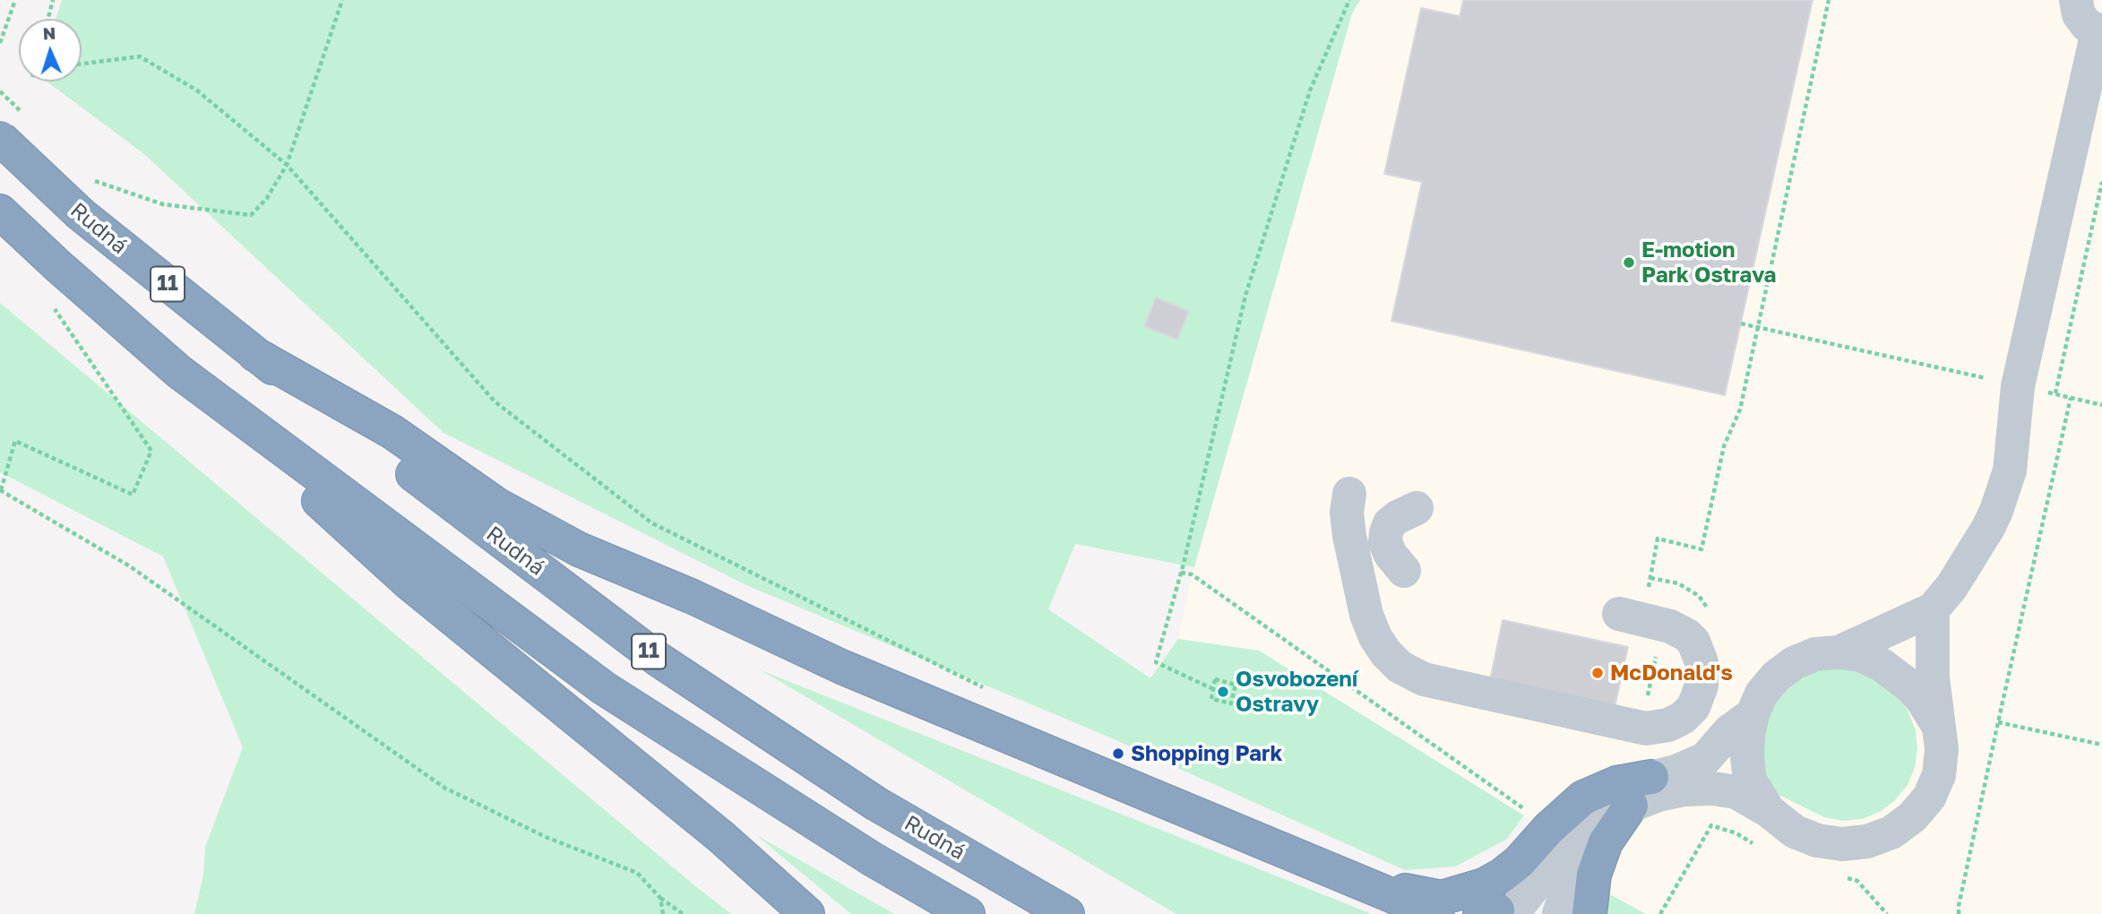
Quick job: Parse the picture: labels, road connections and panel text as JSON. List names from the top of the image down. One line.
{"streets":{"highway":["Rudná","11"]},"places":["E-motion Park Ostrava","McDonald's","Osvobození Ostravy","Shopping Park"],"north":"top"}
